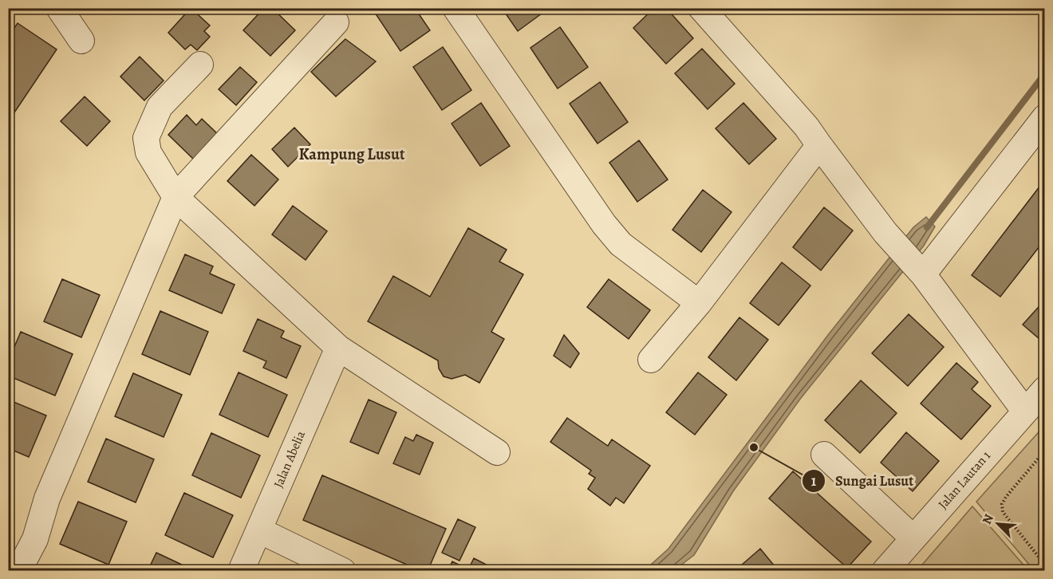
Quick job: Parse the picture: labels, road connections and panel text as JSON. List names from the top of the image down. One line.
{"streets":{"street":["Jalan Abelia","Jalan Lautan 1"]},"districts":["Kampung Lusut"],"places":["Sungai Lusut"],"north":"top left"}
